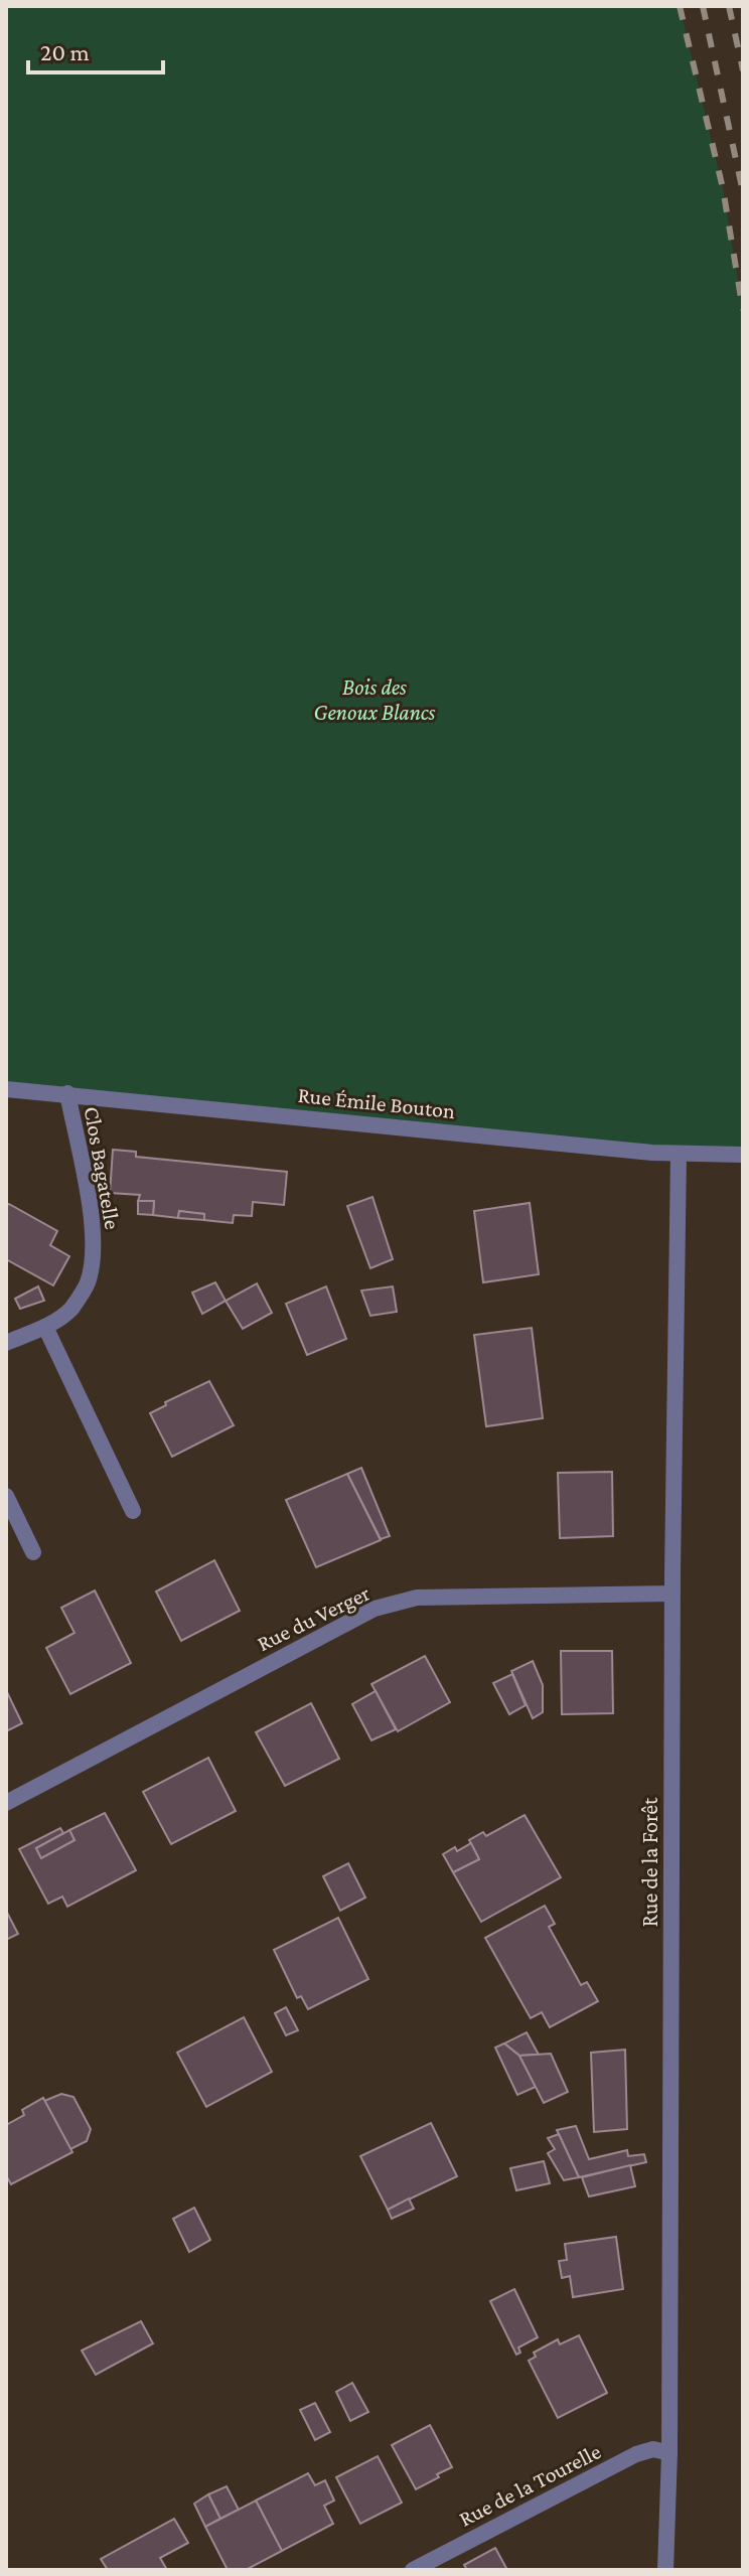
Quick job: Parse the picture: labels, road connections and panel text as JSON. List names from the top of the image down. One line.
{"streets":{"street":["Rue Émile Bouton","Clos Bagatelle","Rue du Verger","Rue de la Forêt","Rue de la Tourelle"]},"crossings":[["Rue Émile Bouton","Clos Bagatelle"],["Rue Émile Bouton","Rue de la Forêt"],["Rue du Verger","Rue de la Forêt"],["Rue de la Forêt","Rue de la Tourelle"]],"parks":["Bois des Genoux Blancs"],"scale_bar":"20 m"}
